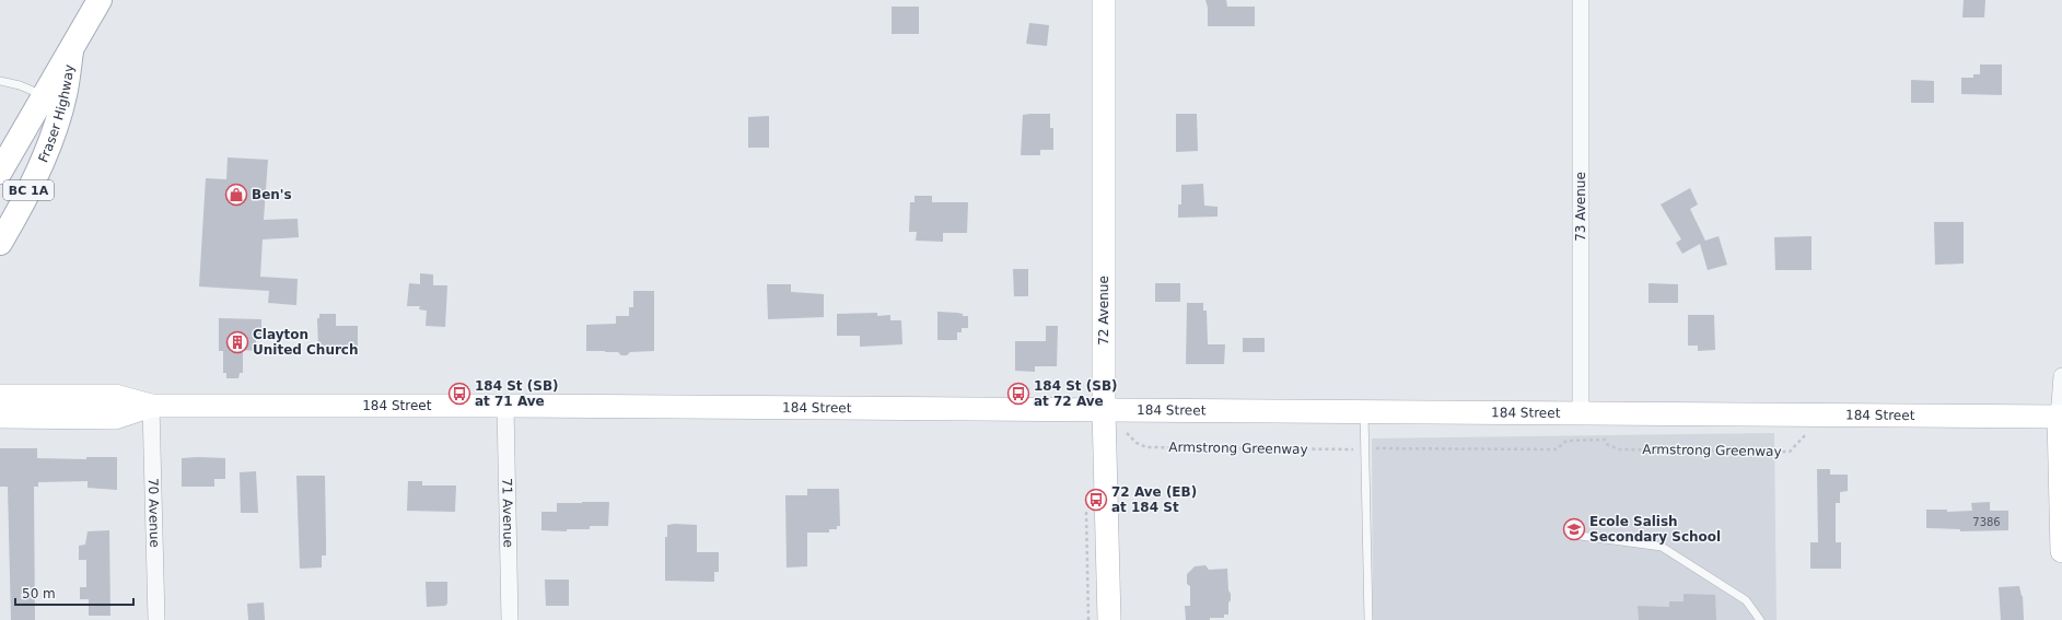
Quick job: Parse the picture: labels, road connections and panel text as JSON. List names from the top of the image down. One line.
{"streets":{"main road":["Fraser Highway","BC 1A","72 Avenue","184 Street"],"street":["73 Avenue","70 Avenue","71 Avenue"],"path":["Armstrong Greenway"]},"crossings":[["73 Avenue","184 Street"],["72 Avenue","184 Street"],["184 Street","70 Avenue"],["184 Street","71 Avenue"]],"places":{"shop":["Ben's"],"building":["Clayton United Church"],"bus stop":["184 St (SB) at 71 Ave","184 St (SB) at 72 Ave","72 Ave (EB) at 184 St"],"school or university":["Ecole Salish Secondary School"]},"house_numbers":["7386"],"scale_bar":"50 m"}
